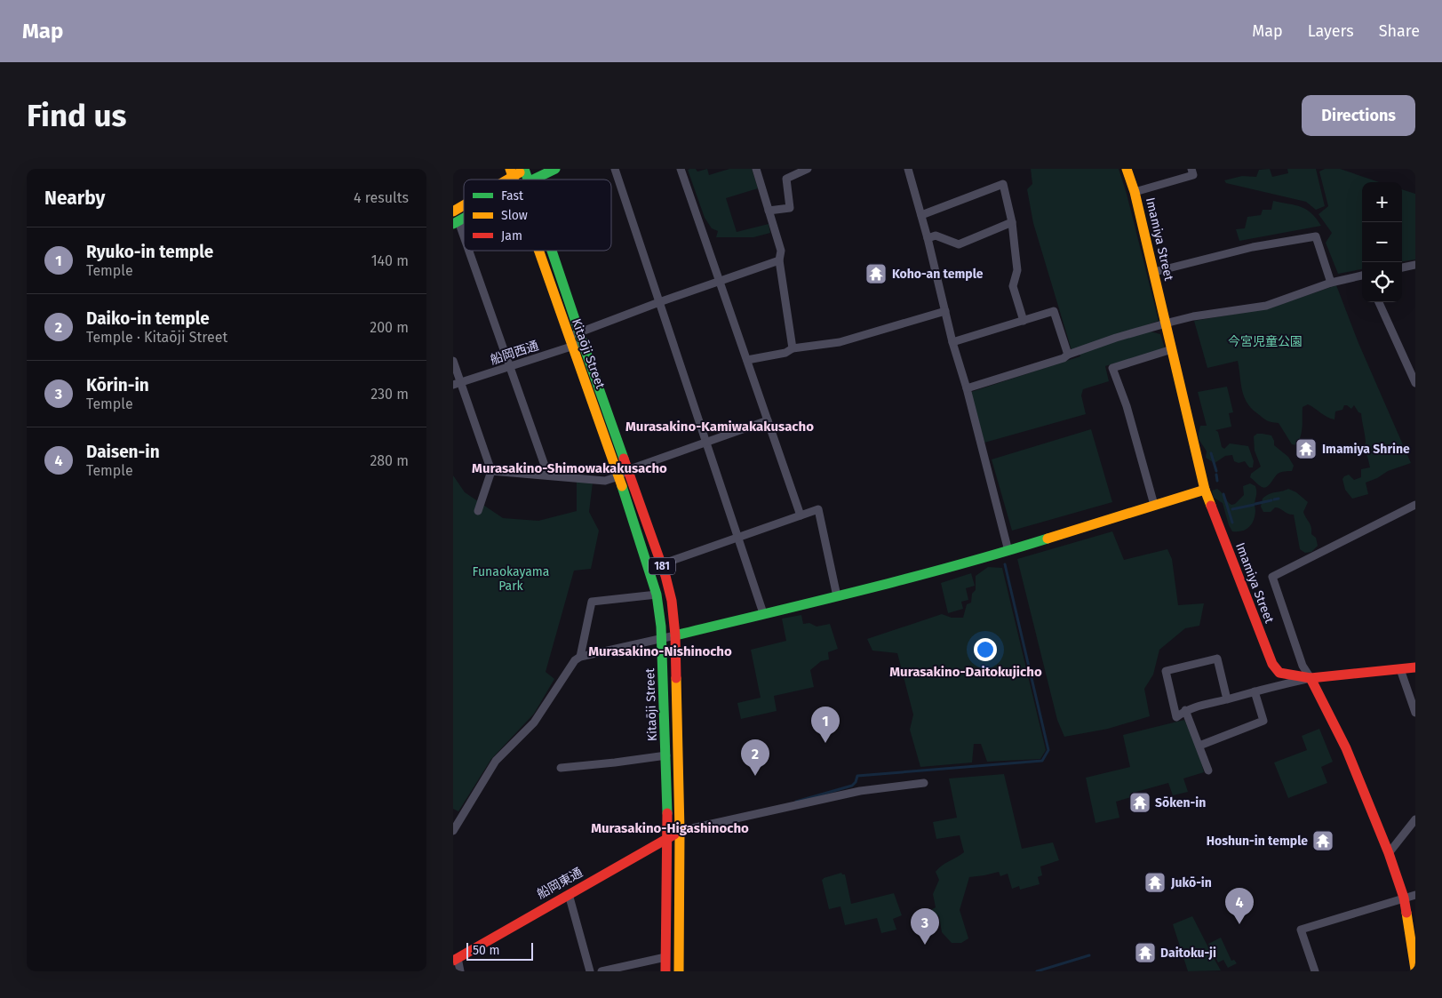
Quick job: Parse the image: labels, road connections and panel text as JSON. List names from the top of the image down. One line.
{"streets":{"main road":["Imamiya Street","Kitaōji Street","181","船岡東通"],"street":["船岡西通"]},"crossings":[["船岡西通","Kitaōji Street"],["Kitaōji Street","船岡東通"]],"districts":["Murasakino-Kamiwakakusacho","Murasakino-Shimowakakusacho","Murasakino-Nishinocho","Murasakino-Daitokujicho","Murasakino-Higashinocho"],"parks":["今宮児童公園","Funaokayama Park"],"places":{"temple":["Koho-an temple","Imamiya Shrine","Sōken-in","Hoshun-in temple","Jukō-in","Daitoku-ji"]},"legend":["Fast","Slow","Jam"],"scale_bar":"50 m","page":{"header":"Map","nav":["Map","Layers","Share"],"buttons":"Directions","title":"Find us","heading":["Nearby","4 results"],"map_buttons":["+","−"],"list":[{"mark":"1","name":"Ryuko-in temple","note":"Temple","value":"140 m"},{"mark":"2","name":"Daiko-in temple","note":"Temple · Kitaōji Street","value":"200 m"},{"mark":"3","name":"Kōrin-in","note":"Temple","value":"230 m"},{"mark":"4","name":"Daisen-in","note":"Temple","value":"280 m"}],"pins":["1","2","4","3"],"scale":"50 m"}}
